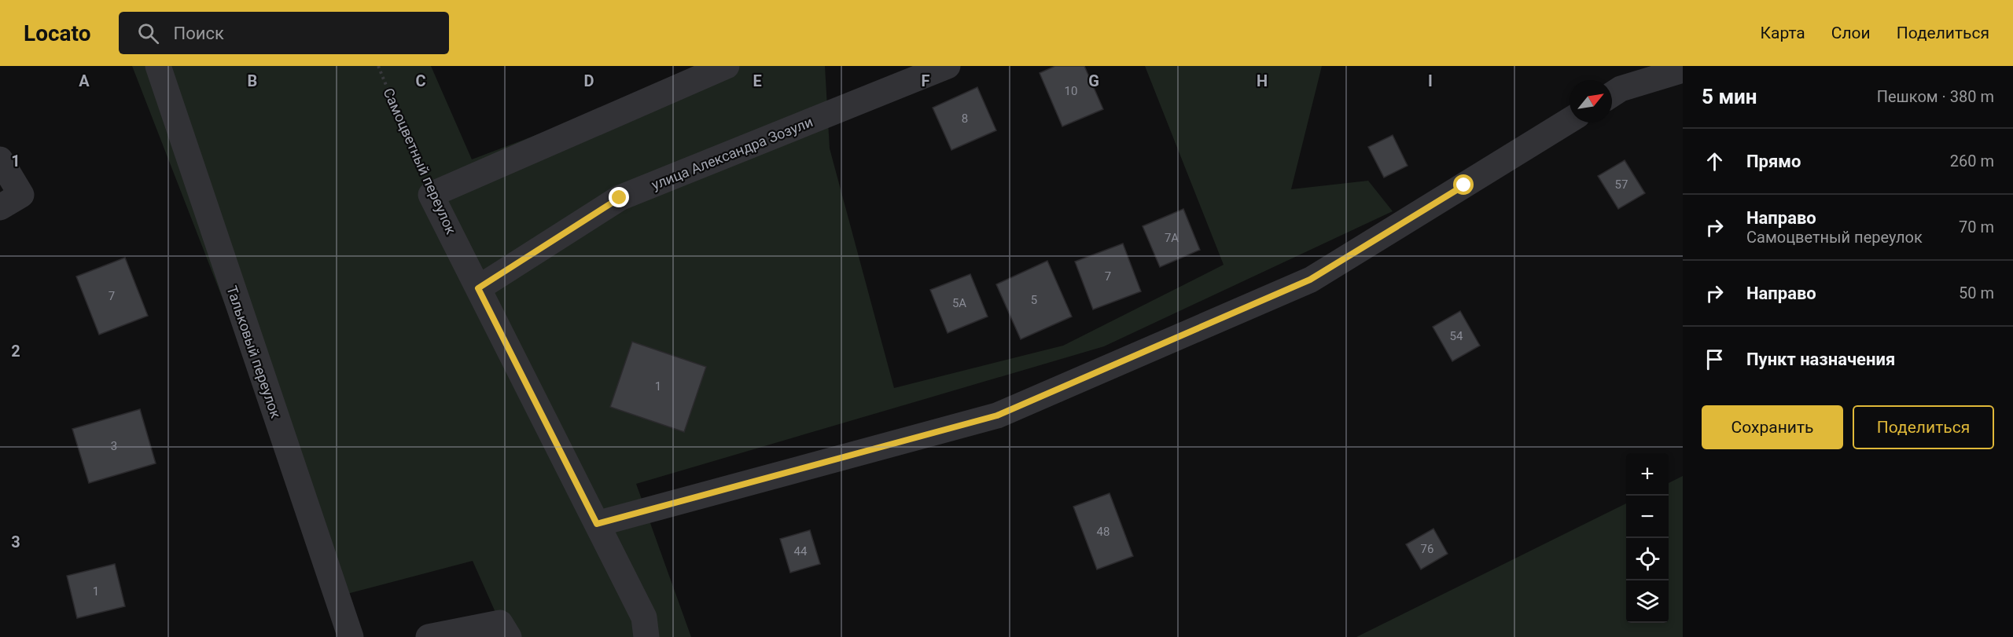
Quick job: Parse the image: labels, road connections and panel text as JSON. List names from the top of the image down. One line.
{"streets":{"street":["улица Александра Зозули","Самоцветный переулок","Тальковый переулок"]},"crossings":[["улица Александра Зозули","Самоцветный переулок"]],"house_numbers":["10","8","57","7А","7","7","5","5А","54","1","3","48","76","44","1"],"north":"top right","page":{"header":"Locato","search":"Поиск","nav":["Карта","Слои","Поделиться"],"heading":["5 мин","Пешком · 380 m"],"list":[["Прямо","260 m"],["Направо","Самоцветный переулок","70 m"],["Направо","50 m"],"Пункт назначения"],"buttons":["Сохранить","Поделиться"],"map_buttons":["+","−"]},"grid":{"columns":["A","B","C","D","E","F","G","H","I"],"rows":["1","2","3"]}}
